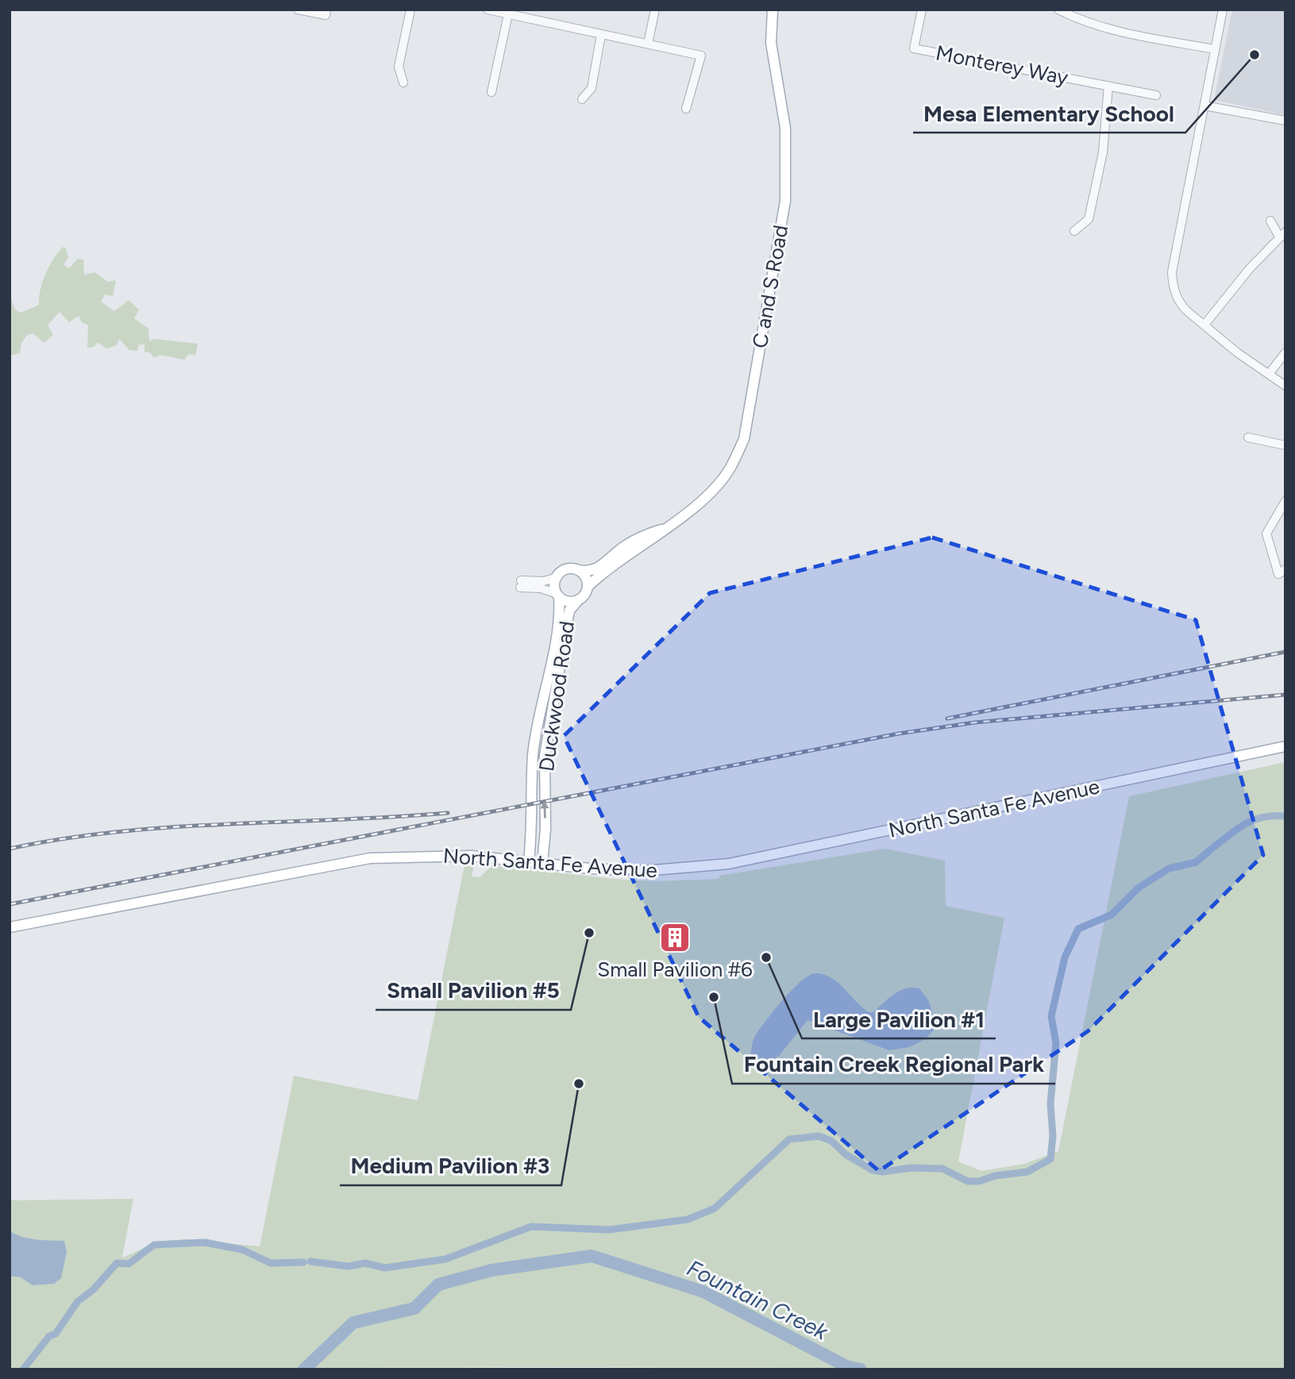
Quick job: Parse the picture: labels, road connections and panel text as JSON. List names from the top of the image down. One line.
{"streets":{"main road":["C and S Road","Duckwood Road","North Santa Fe Avenue"],"street":["Monterey Way"]},"crossings":[["C and S Road","Duckwood Road"],["Duckwood Road","North Santa Fe Avenue"]],"water":["Fountain Creek"],"places":{"other":["Mesa Elementary School","Small Pavilion #5","Large Pavilion #1","Fountain Creek Regional Park","Medium Pavilion #3"],"building":["Small Pavilion #6"]}}
